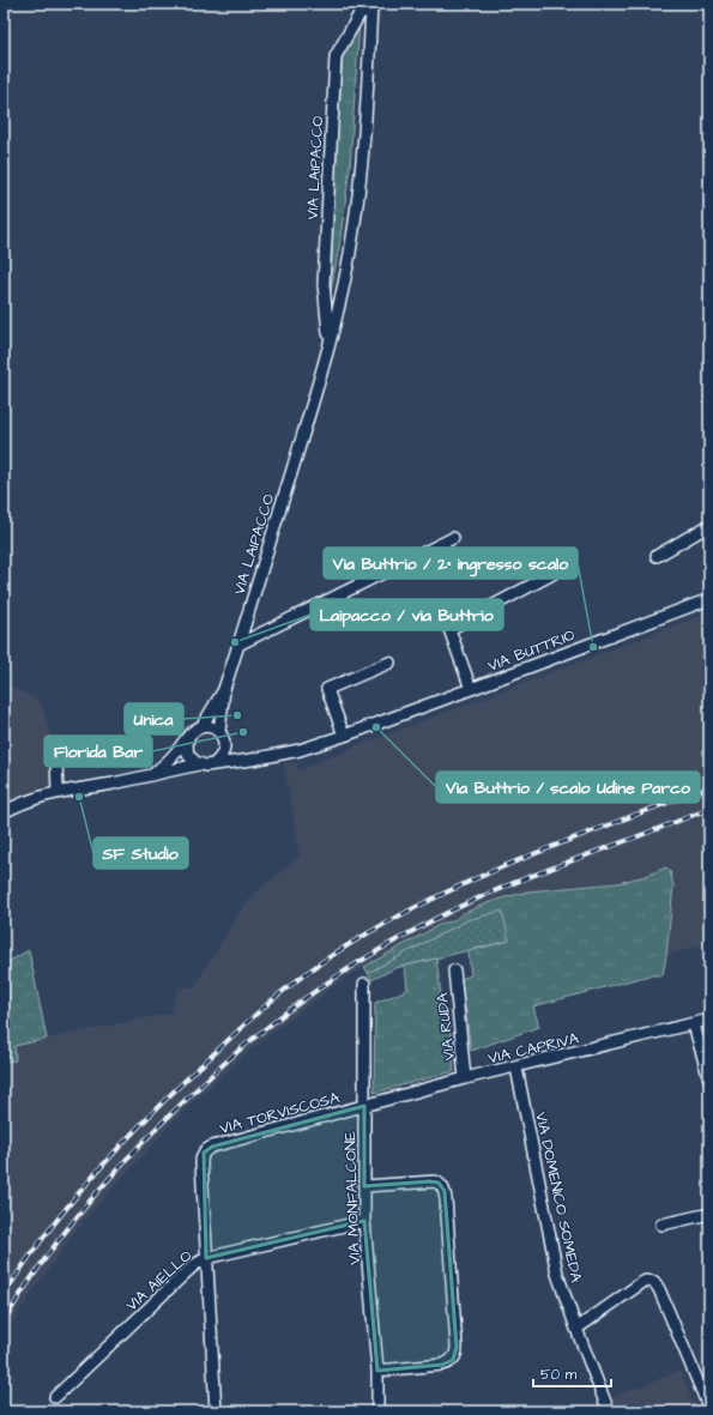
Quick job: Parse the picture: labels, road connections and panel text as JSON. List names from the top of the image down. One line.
{"streets":{"street":["VIA LAIPACCO","VIA BUTTRIO","VIA RUDA","VIA CAPRIVA","VIA TORVISCOSA","VIA DOMENICO SOMEDA","VIA MONFALCONE","VIA AIELLO"]},"crossings":[["VIA LAIPACCO","VIA BUTTRIO"],["VIA RUDA","VIA CAPRIVA"],["VIA CAPRIVA","VIA TORVISCOSA"],["VIA CAPRIVA","VIA DOMENICO SOMEDA"],["VIA CAPRIVA","VIA MONFALCONE"],["VIA TORVISCOSA","VIA MONFALCONE"],["VIA TORVISCOSA","VIA AIELLO"],["VIA MONFALCONE","VIA AIELLO"]],"places":["Laipacco / via Buttrio","Via Buttrio / 2° ingresso scalo","Unica","Via Buttrio / scalo Udine Parco","Florida Bar","SF Studio"],"scale_bar":"50 m"}
